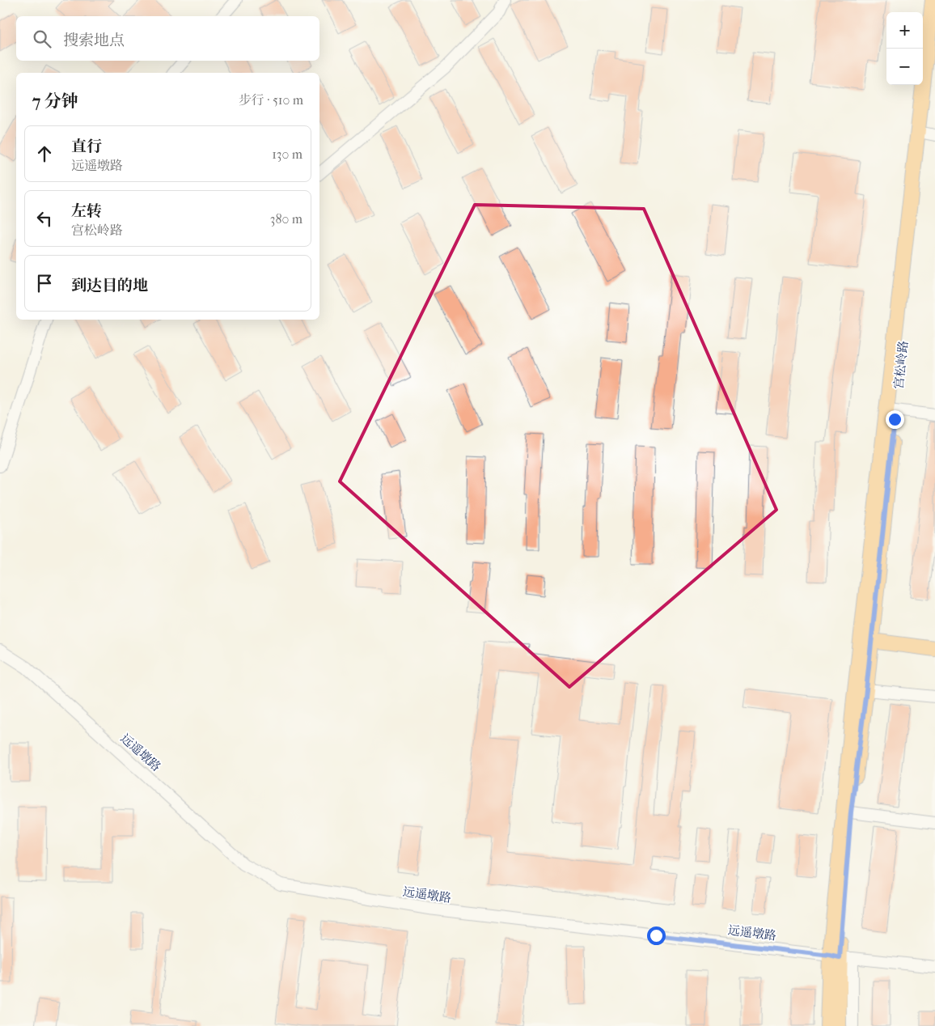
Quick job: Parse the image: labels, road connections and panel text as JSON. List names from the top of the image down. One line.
{"streets":{"main road":["宫松岭路"],"street":["远遥墩路"]},"crossings":[["宫松岭路","远遥墩路"]],"page":{"map_buttons":["+","−"],"search":"搜索地点","heading":["7 分钟","步行 · 510 m"],"list":[["直行","远遥墩路","130 m"],["左转","宫松岭路","380 m"],"到达目的地"]}}
